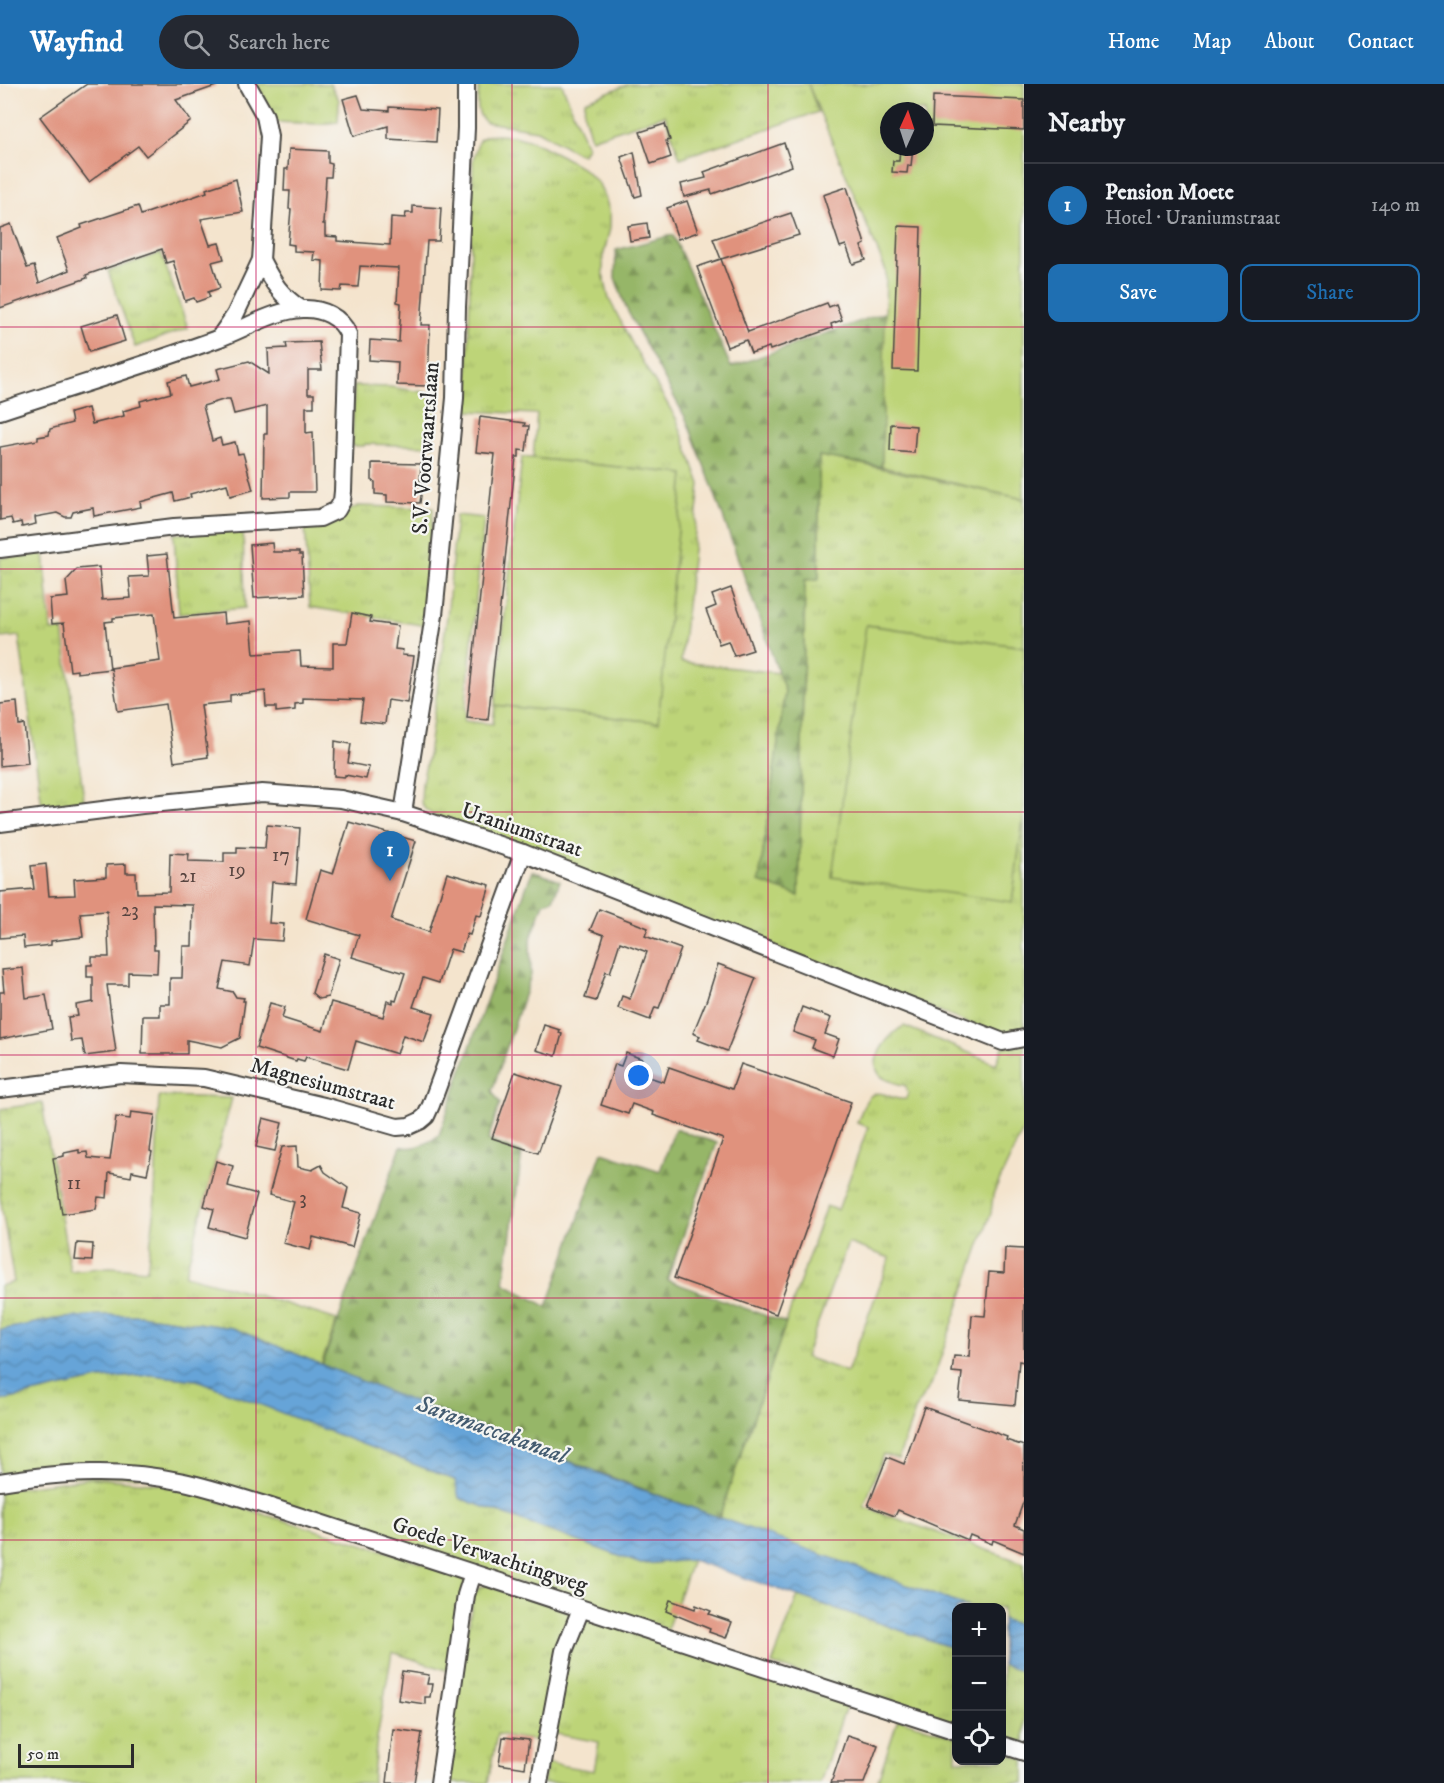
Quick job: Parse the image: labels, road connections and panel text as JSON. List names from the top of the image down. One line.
{"streets":{"street":["S.V. Voorwaartslaan","Uraniumstraat","Magnesiumstraat","Goede Verwachtingweg"]},"crossings":[["S.V. Voorwaartslaan","Uraniumstraat"],["Uraniumstraat","Magnesiumstraat"]],"water":["Saramaccakanaal"],"house_numbers":["17","19","21","23","11","3"],"scale_bar":"50 m","north":"top","page":{"header":"Wayfind","search":"Search here","nav":["Home","Map","About","Contact"],"heading":"Nearby","list":[{"mark":"1","name":"Pension Moete","note":"Hotel · Uraniumstraat","value":"140 m"}],"buttons":["Save","Share"],"pins":"1","map_buttons":["+","−"],"scale":"50 m"}}
